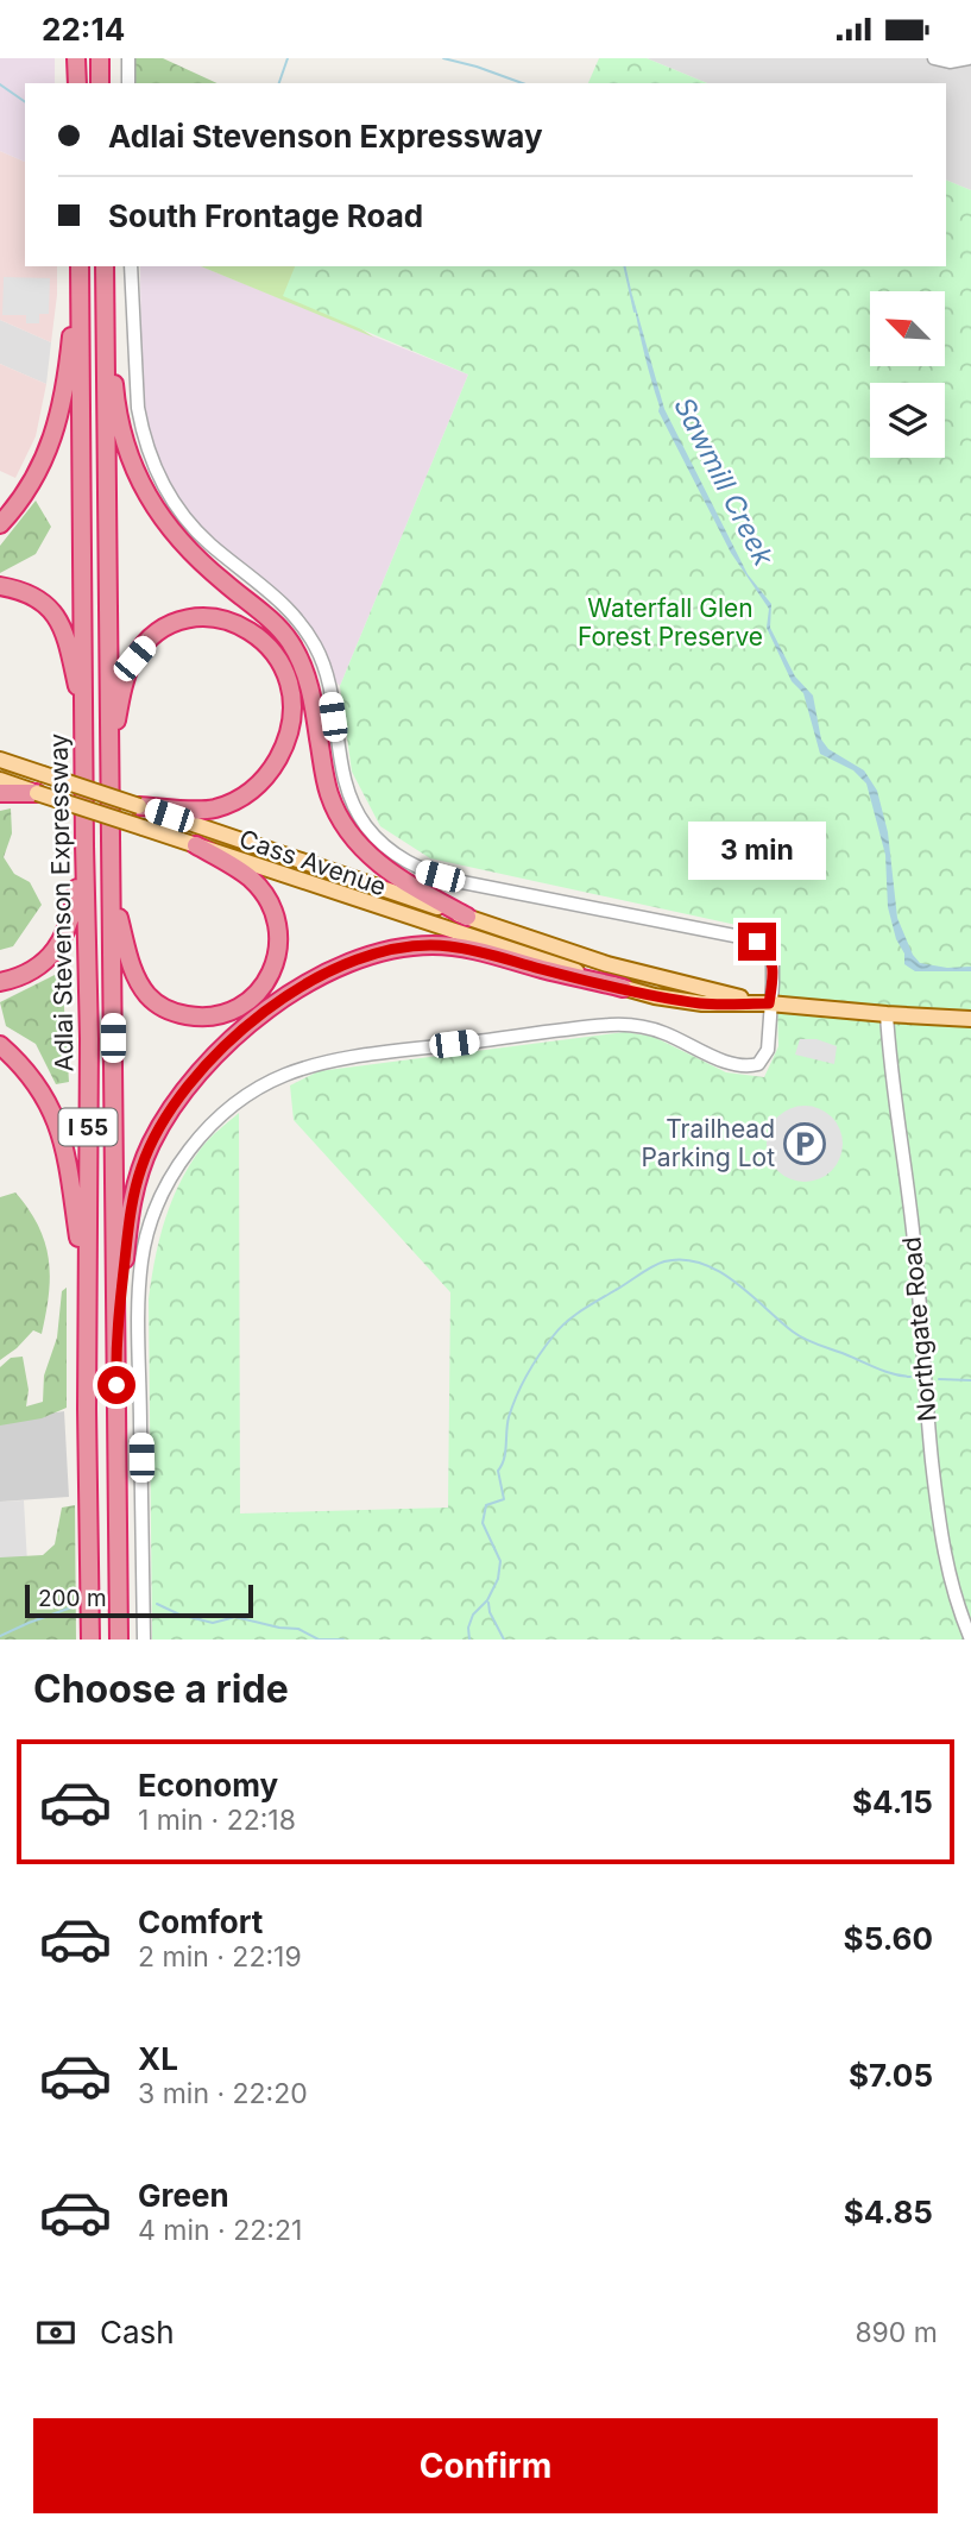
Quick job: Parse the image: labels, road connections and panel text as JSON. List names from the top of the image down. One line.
{"streets":{"highway":["Adlai Stevenson Expressway","I 55"],"main road":["Cass Avenue"],"street":["Northgate Road"]},"crossings":[["Cass Avenue","Northgate Road"]],"water":["Sawmill Creek"],"parks":["Waterfall Glen Forest Preserve"],"places":{"parking":["Trailhead Parking Lot"]},"scale_bar":"200 m","north":"top left","page":{"status":"22:14","banner":["Adlai Stevenson Expressway","South Frontage Road"],"bubble":"3 min","scale":"200 m","heading":"Choose a ride","list":[{"name":"Economy","note":"1 min · 22:18","value":"$4.15"},{"name":"Comfort","note":"2 min · 22:19","value":"$5.60"},{"name":"XL","note":"3 min · 22:20","value":"$7.05"},{"name":"Green","note":"4 min · 22:21","value":"$4.85"}],"pay":["Cash","890 m"],"buttons":"Confirm"}}
